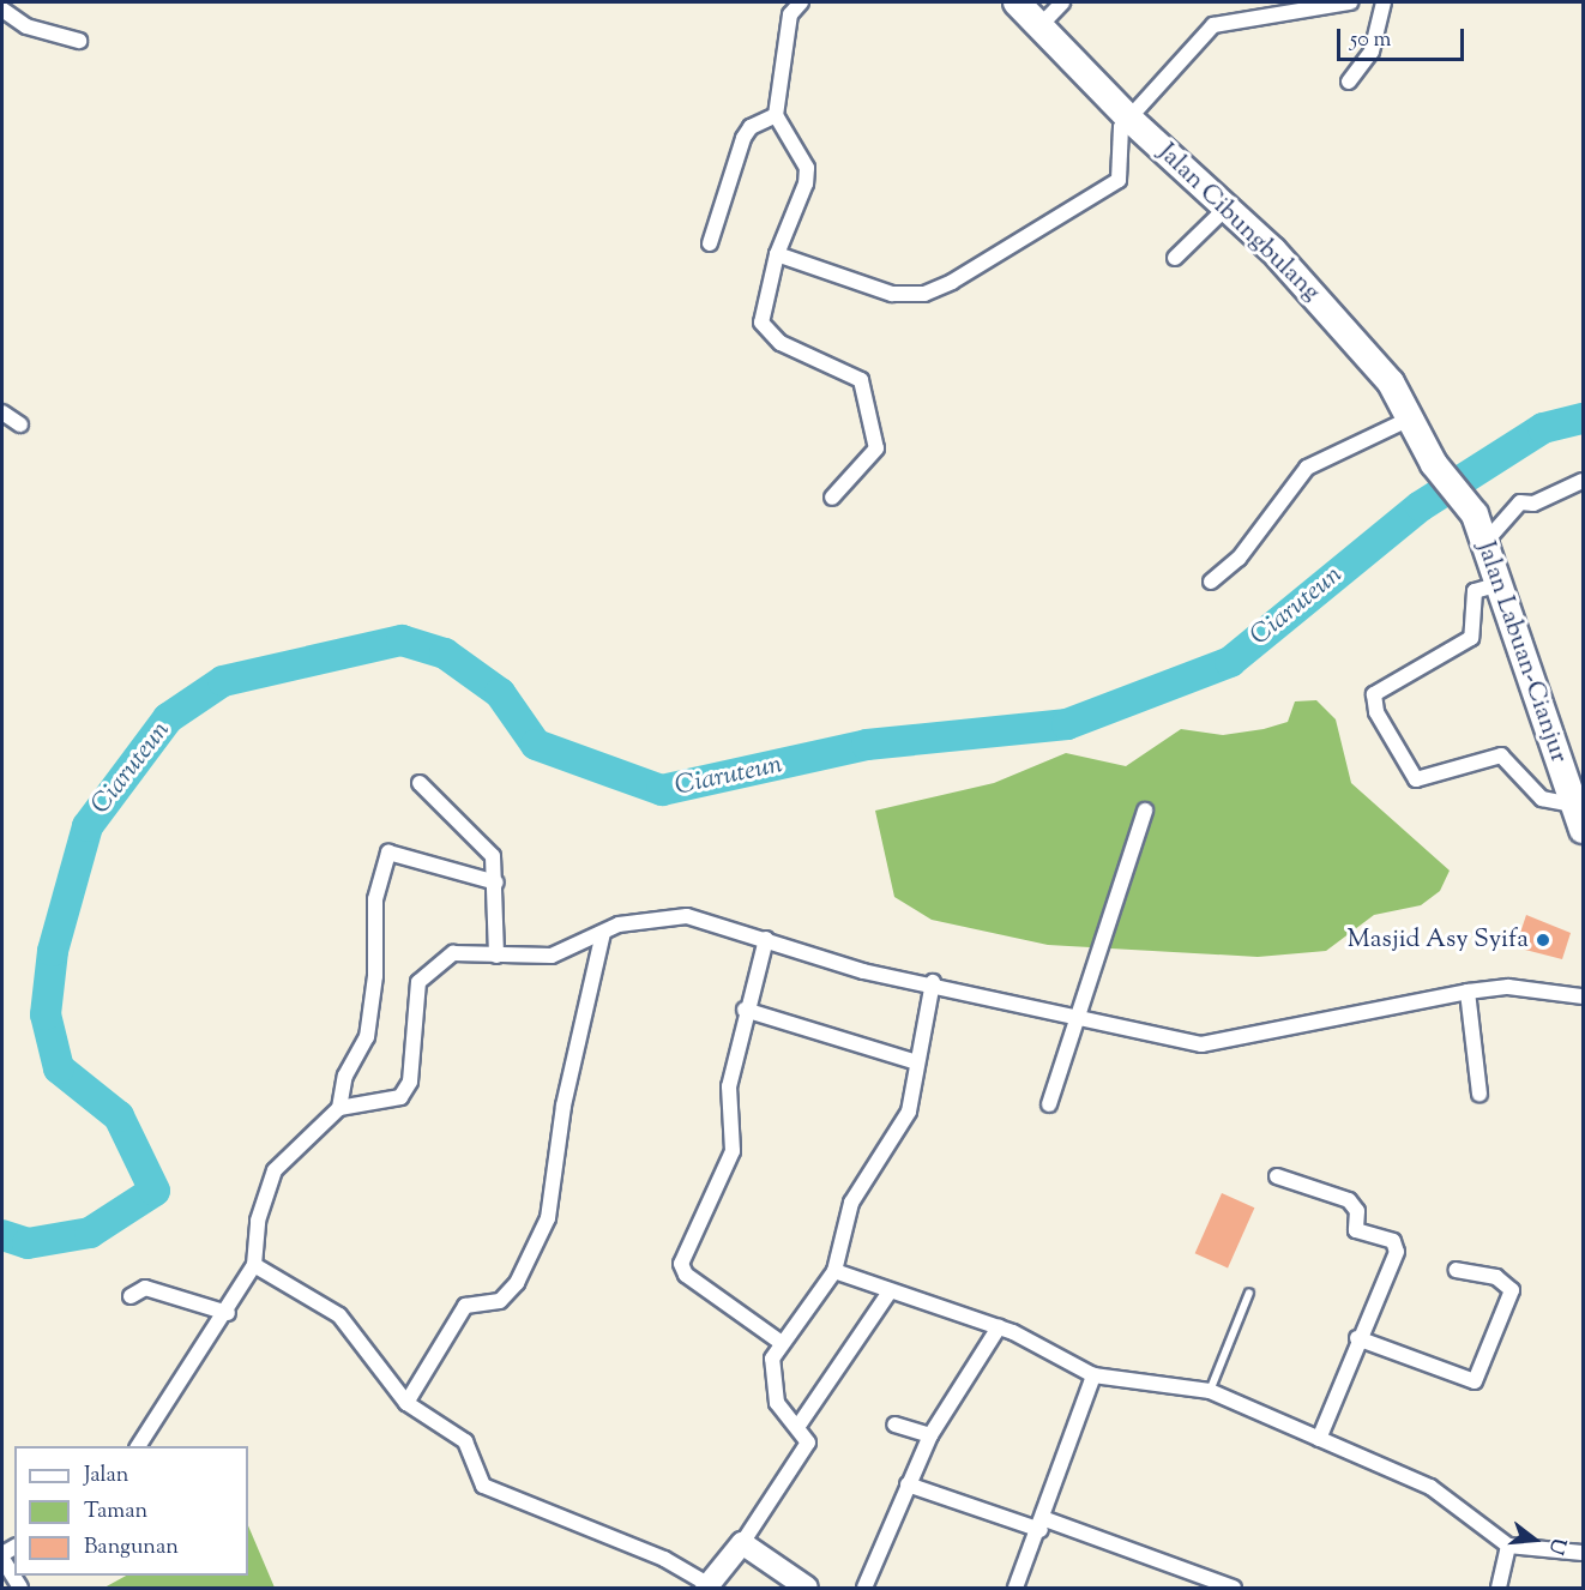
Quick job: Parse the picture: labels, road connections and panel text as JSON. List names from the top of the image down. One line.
{"streets":{"highway":["Jalan Cibungbulang","Jalan Labuan-Cianjur"]},"crossings":[["Jalan Cibungbulang","Jalan Labuan-Cianjur"]],"water":["Ciaruteun"],"places":["Masjid Asy Syifa"],"legend":["Jalan","Taman","Bangunan"],"scale_bar":"50 m","north":"right"}
